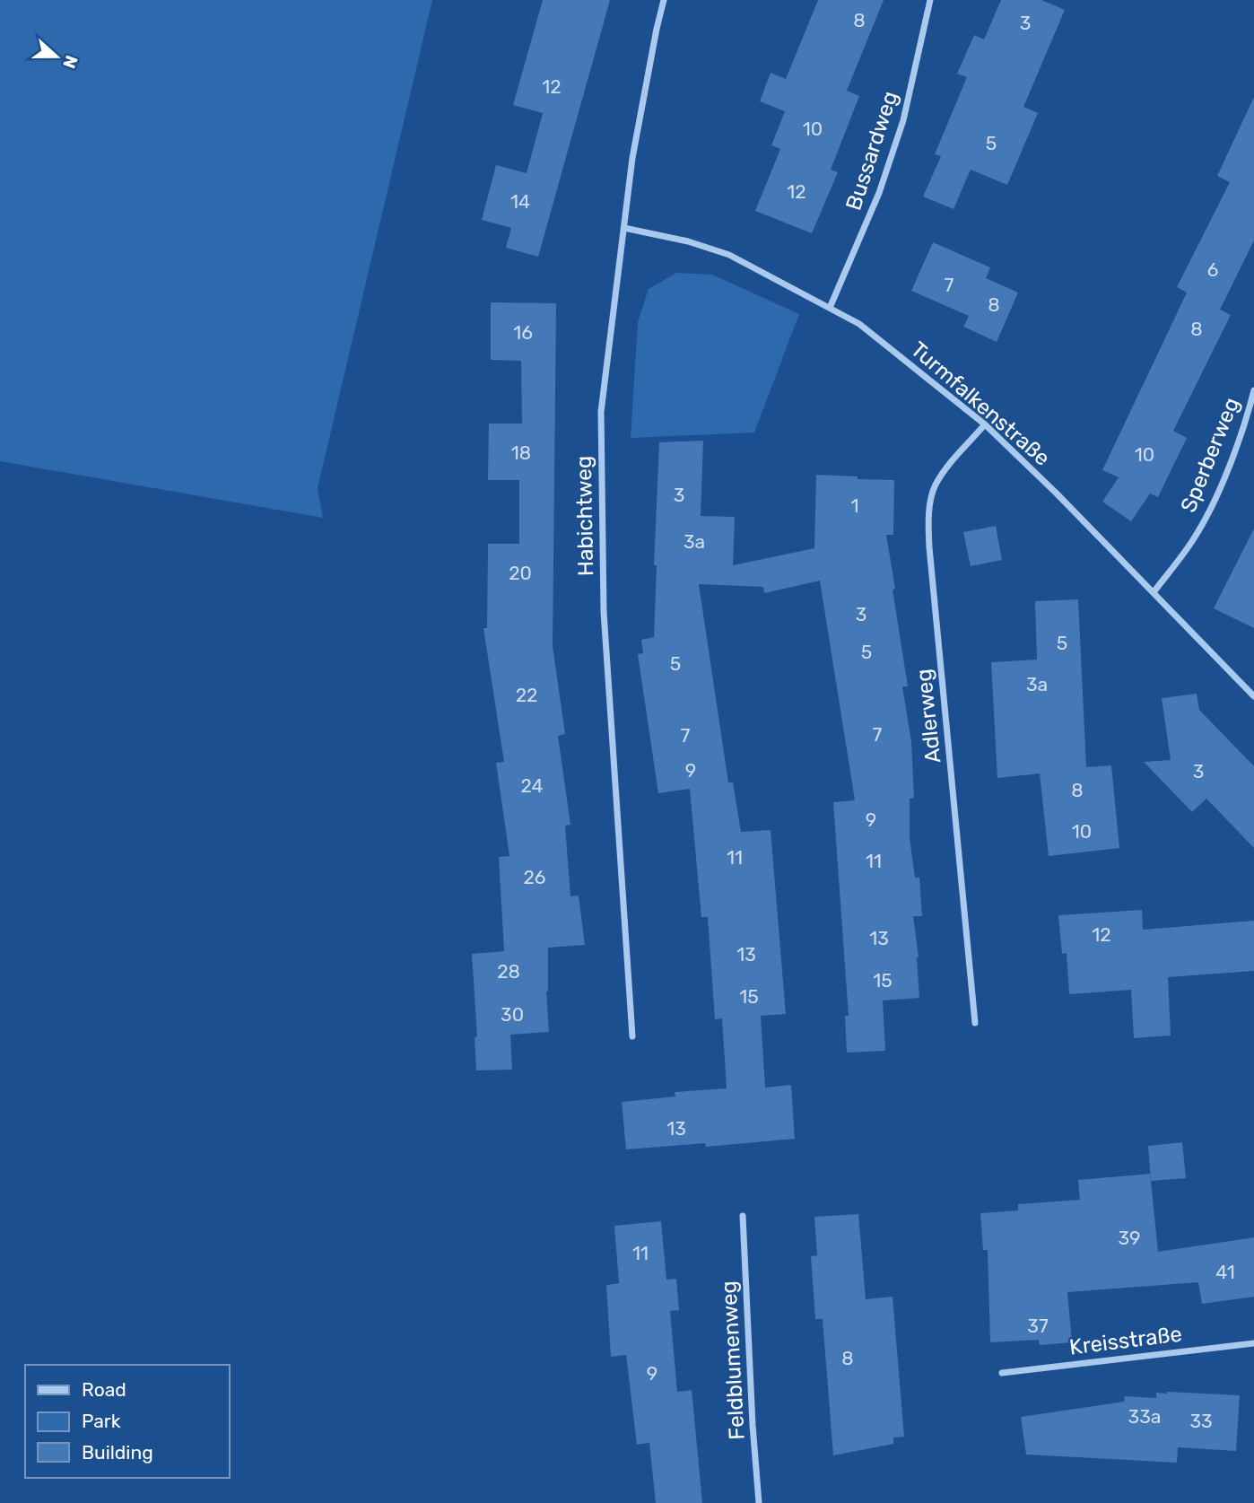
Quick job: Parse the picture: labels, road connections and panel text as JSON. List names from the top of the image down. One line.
{"streets":{"street":["Bussardweg","Turmfalkenstraße","Sperberweg","Habichtweg","Adlerweg","Kreisstraße","Feldblumenweg"]},"crossings":[["Bussardweg","Turmfalkenstraße"],["Turmfalkenstraße","Sperberweg"],["Turmfalkenstraße","Habichtweg"],["Turmfalkenstraße","Adlerweg"]],"house_numbers":["8","3","12","10","5","12","14","6","7","8","8","16","18","10","3","1","3a","20","3","5","5","5","3a","22","7","7","9","3","24","8","9","10","11","11","26","12","13","13","28","15","15","30","13","39","11","41","37","8","9","33a","33"],"legend":["Road","Park","Building"],"north":"right"}
